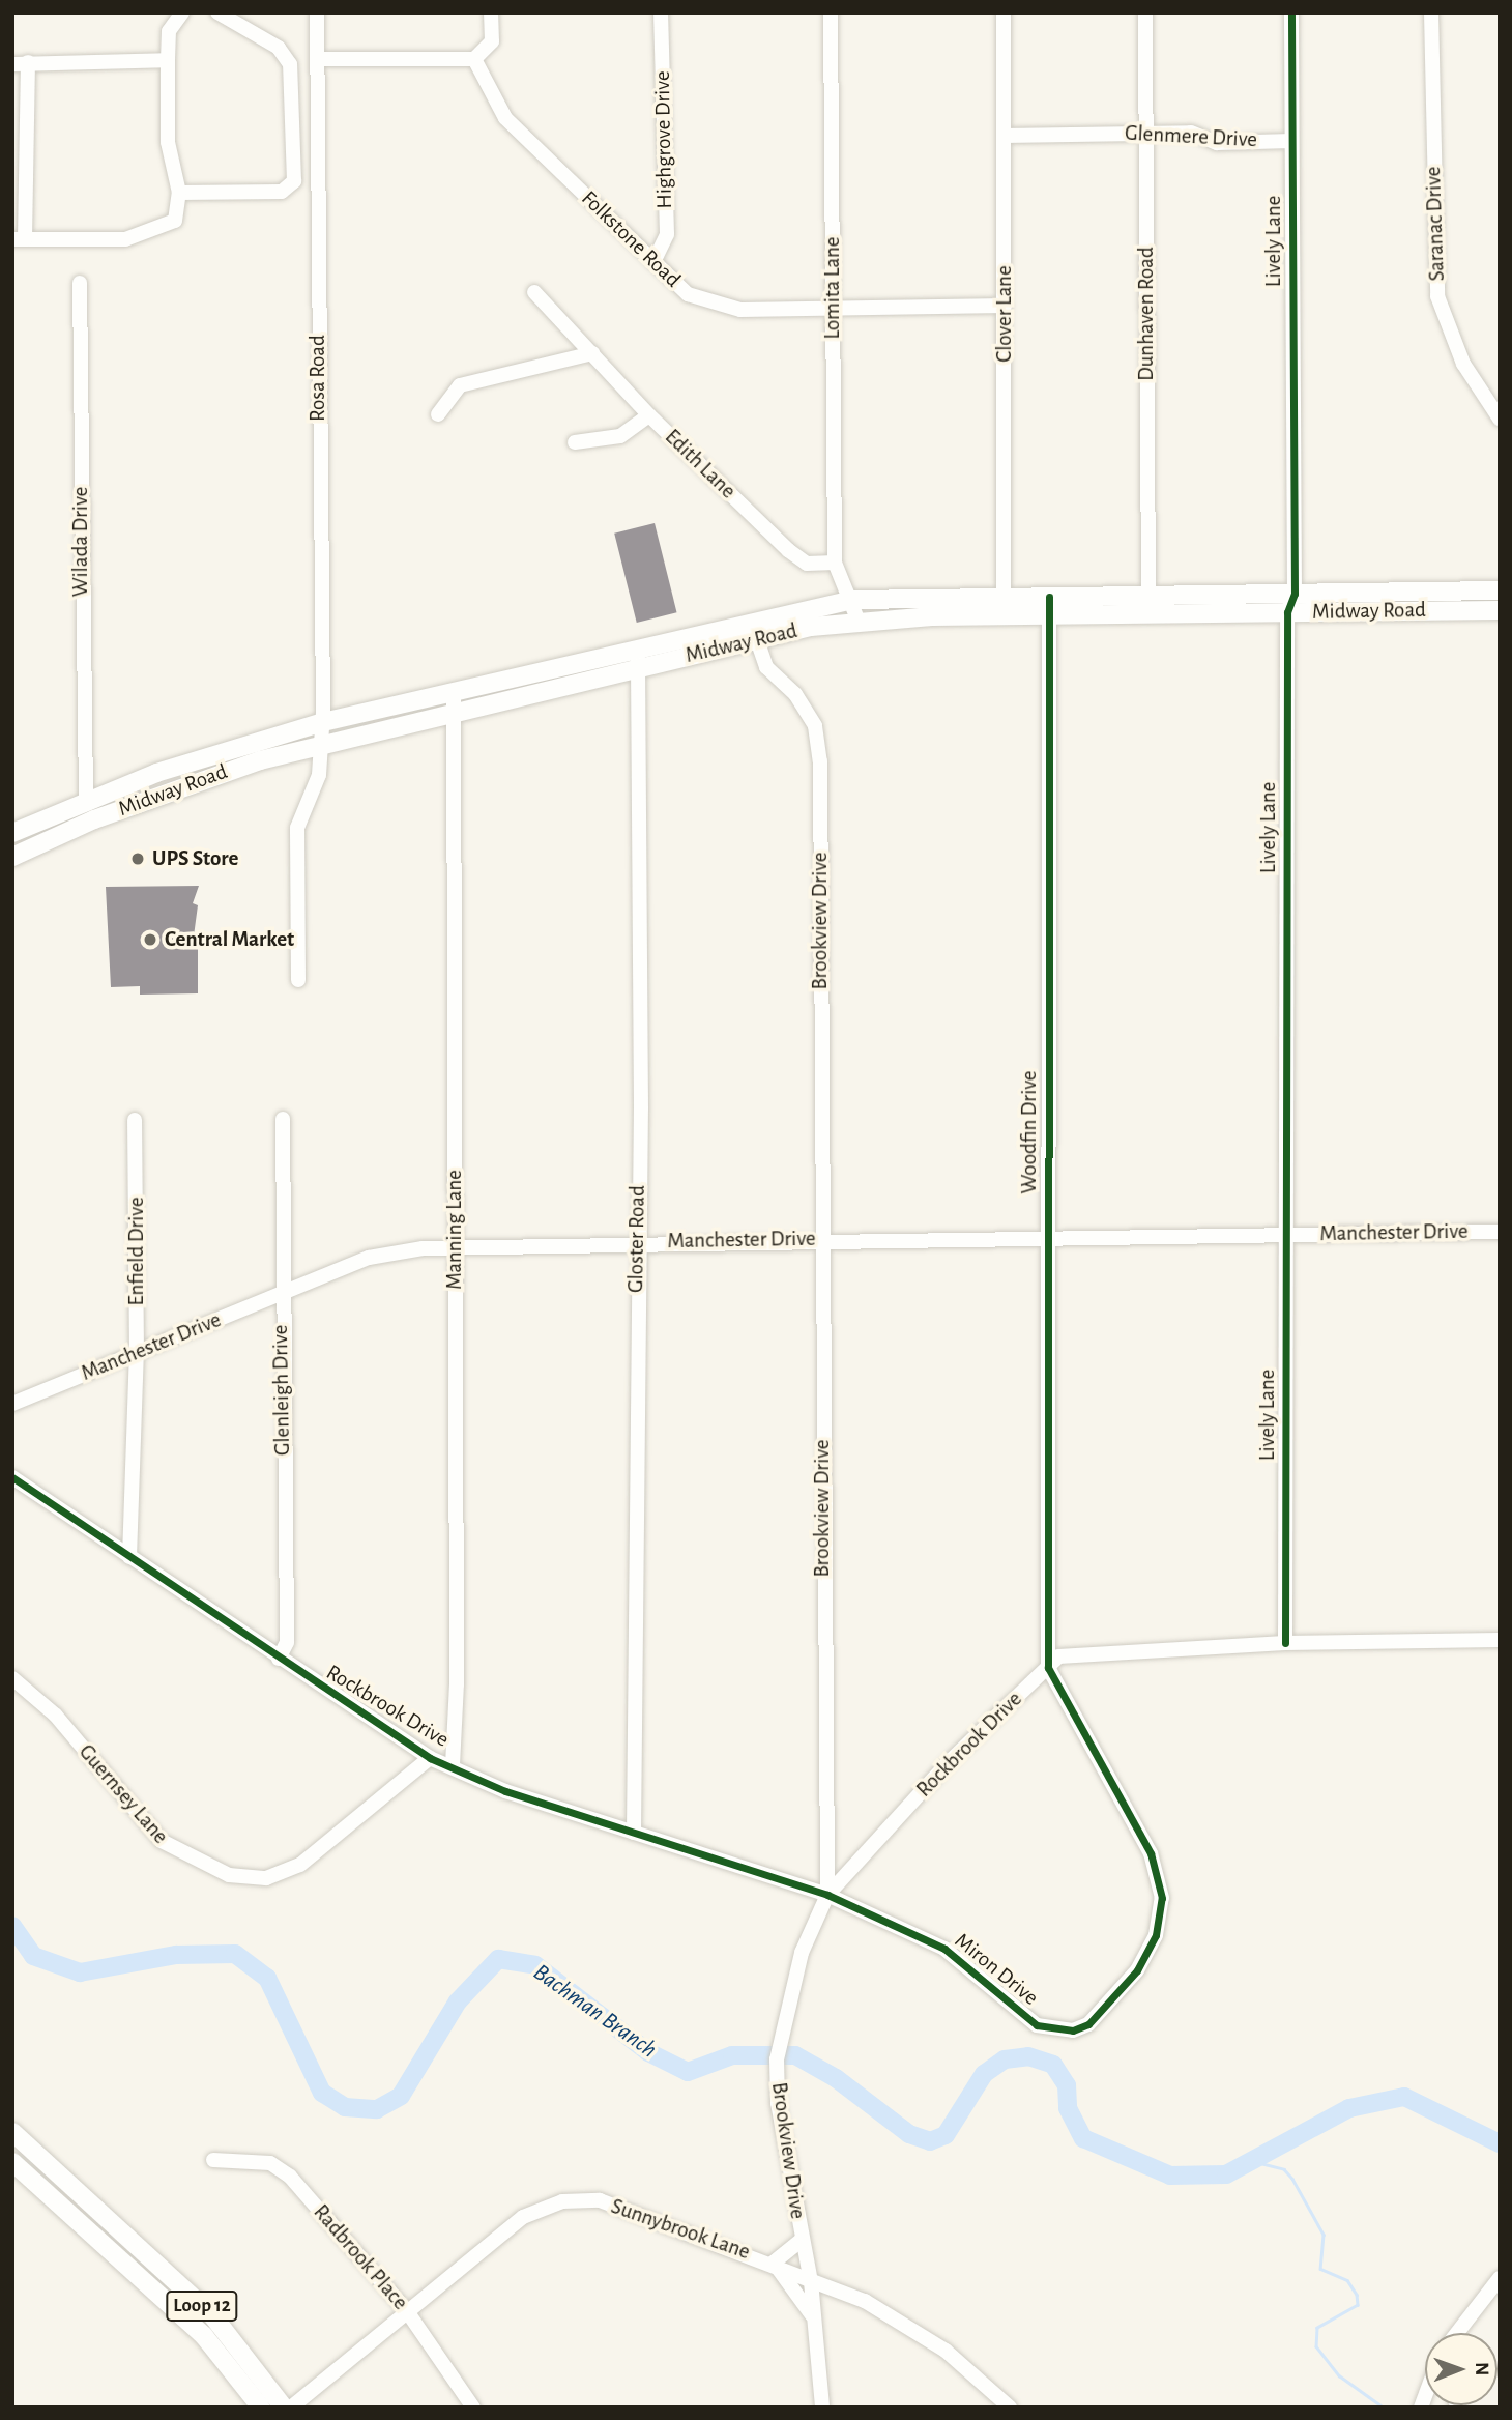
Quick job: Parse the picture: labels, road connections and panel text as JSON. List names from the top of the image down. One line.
{"streets":{"main road":["Midway Road","Loop 12"],"street":["Glenmere Drive","Highgrove Drive","Saranac Drive","Folkstone Road","Lively Lane","Lomita Lane","Clover Lane","Dunhaven Road","Rosa Road","Edith Lane","Wilada Drive","Brookview Drive","Woodfin Drive","Manning Lane","Manchester Drive","Gloster Road","Enfield Drive","Glenleigh Drive","Rockbrook Drive","Guernsey Lane","Miron Drive","Sunnybrook Lane","Radbrook Place"]},"crossings":[["Glenmere Drive","Lively Lane"],["Glenmere Drive","Clover Lane"],["Glenmere Drive","Dunhaven Road"],["Highgrove Drive","Folkstone Road"],["Folkstone Road","Lomita Lane"],["Folkstone Road","Clover Lane"],["Lively Lane","Midway Road"],["Lively Lane","Manchester Drive"],["Lively Lane","Rockbrook Drive"],["Lomita Lane","Edith Lane"],["Clover Lane","Midway Road"],["Dunhaven Road","Midway Road"],["Rosa Road","Midway Road"],["Wilada Drive","Midway Road"],["Midway Road","Brookview Drive"],["Midway Road","Woodfin Drive"],["Midway Road","Manning Lane"],["Midway Road","Gloster Road"],["Brookview Drive","Manchester Drive"],["Brookview Drive","Rockbrook Drive"],["Brookview Drive","Miron Drive"],["Brookview Drive","Sunnybrook Lane"],["Woodfin Drive","Manchester Drive"],["Woodfin Drive","Rockbrook Drive"],["Woodfin Drive","Miron Drive"],["Manning Lane","Manchester Drive"],["Manning Lane","Rockbrook Drive"],["Manchester Drive","Gloster Road"],["Manchester Drive","Enfield Drive"],["Manchester Drive","Glenleigh Drive"],["Gloster Road","Rockbrook Drive"],["Enfield Drive","Rockbrook Drive"],["Glenleigh Drive","Rockbrook Drive"],["Rockbrook Drive","Guernsey Lane"],["Rockbrook Drive","Miron Drive"],["Sunnybrook Lane","Radbrook Place"]],"water":["Bachman Branch"],"places":["UPS Store","Central Market"],"north":"right"}
